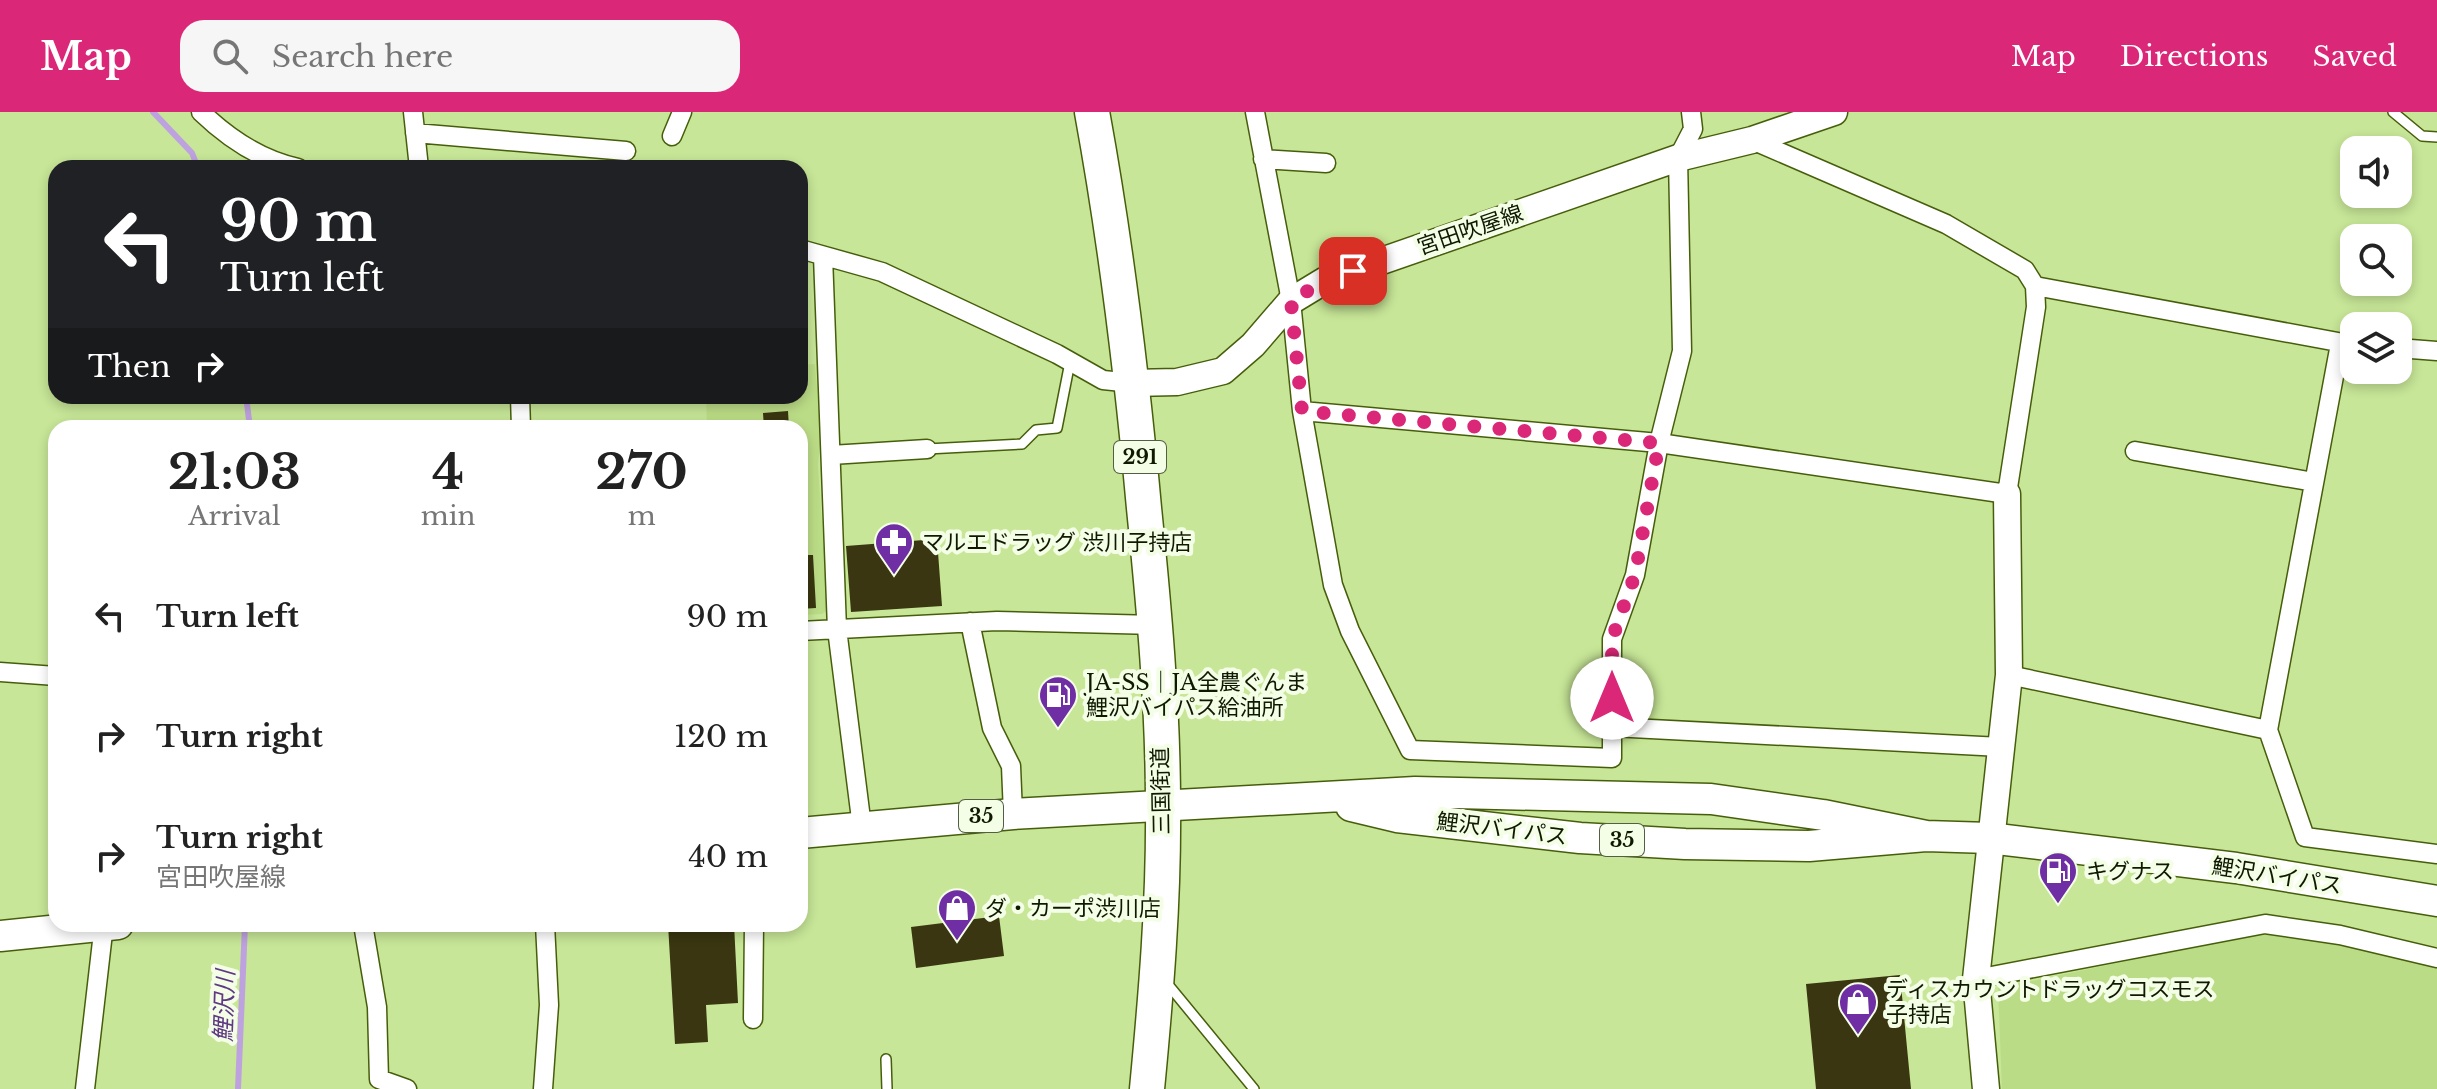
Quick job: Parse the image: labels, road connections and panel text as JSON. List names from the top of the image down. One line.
{"streets":{"highway":["291","三国街道"],"main road":["宮田吹屋線","35","鯉沢バイパス"]},"crossings":[["宮田吹屋線","三国街道"],["三国街道","鯉沢バイパス"]],"water":["鯉沢川"],"places":{"pharmacy":["マルエドラッグ 渋川子持店"],"fuel station":["JA-SS｜JA全農ぐんま 鯉沢バイパス給油所","キグナス"],"shop":["ダ・カーポ渋川店","ディスカウントドラッグコスモス 子持店"]},"page":{"header":"Map","search":"Search here","nav":["Map","Directions","Saved"],"turn":["90 m","Turn left"],"then":"Then","eta":["21:03","Arrival","4","min","270","m"],"list":[{"name":"Turn left","value":"90 m"},{"name":"Turn right","value":"120 m"},{"name":"Turn right","note":"宮田吹屋線","value":"40 m"}]}}
